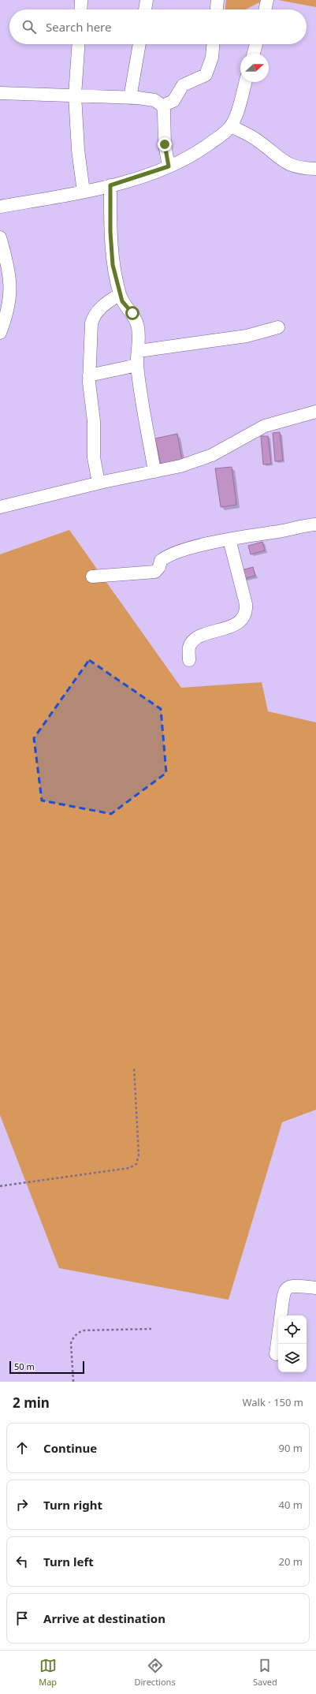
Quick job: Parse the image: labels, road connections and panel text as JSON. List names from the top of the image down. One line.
{"scale_bar":"50 m","north":"right","page":{"search":"Search here","scale":"50 m","heading":["2 min","Walk · 150 m"],"list":[["Continue","90 m"],["Turn right","40 m"],["Turn left","20 m"],"Arrive at destination"],"nav":["Map","Directions","Saved"]}}
